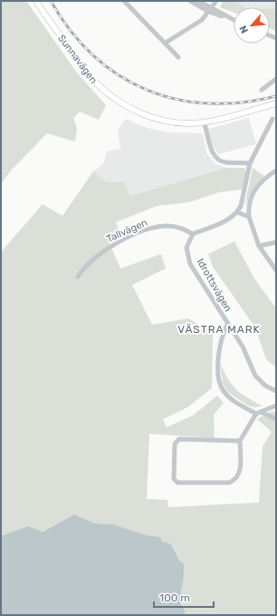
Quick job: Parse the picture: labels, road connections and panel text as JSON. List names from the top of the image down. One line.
{"streets":{"main road":["Sunnavägen"],"street":["Tallvägen","Idrottsvägen"]},"crossings":[["Tallvägen","Idrottsvägen"]],"districts":["VÄSTRA MARK"],"scale_bar":"100 m","north":"bottom left"}
